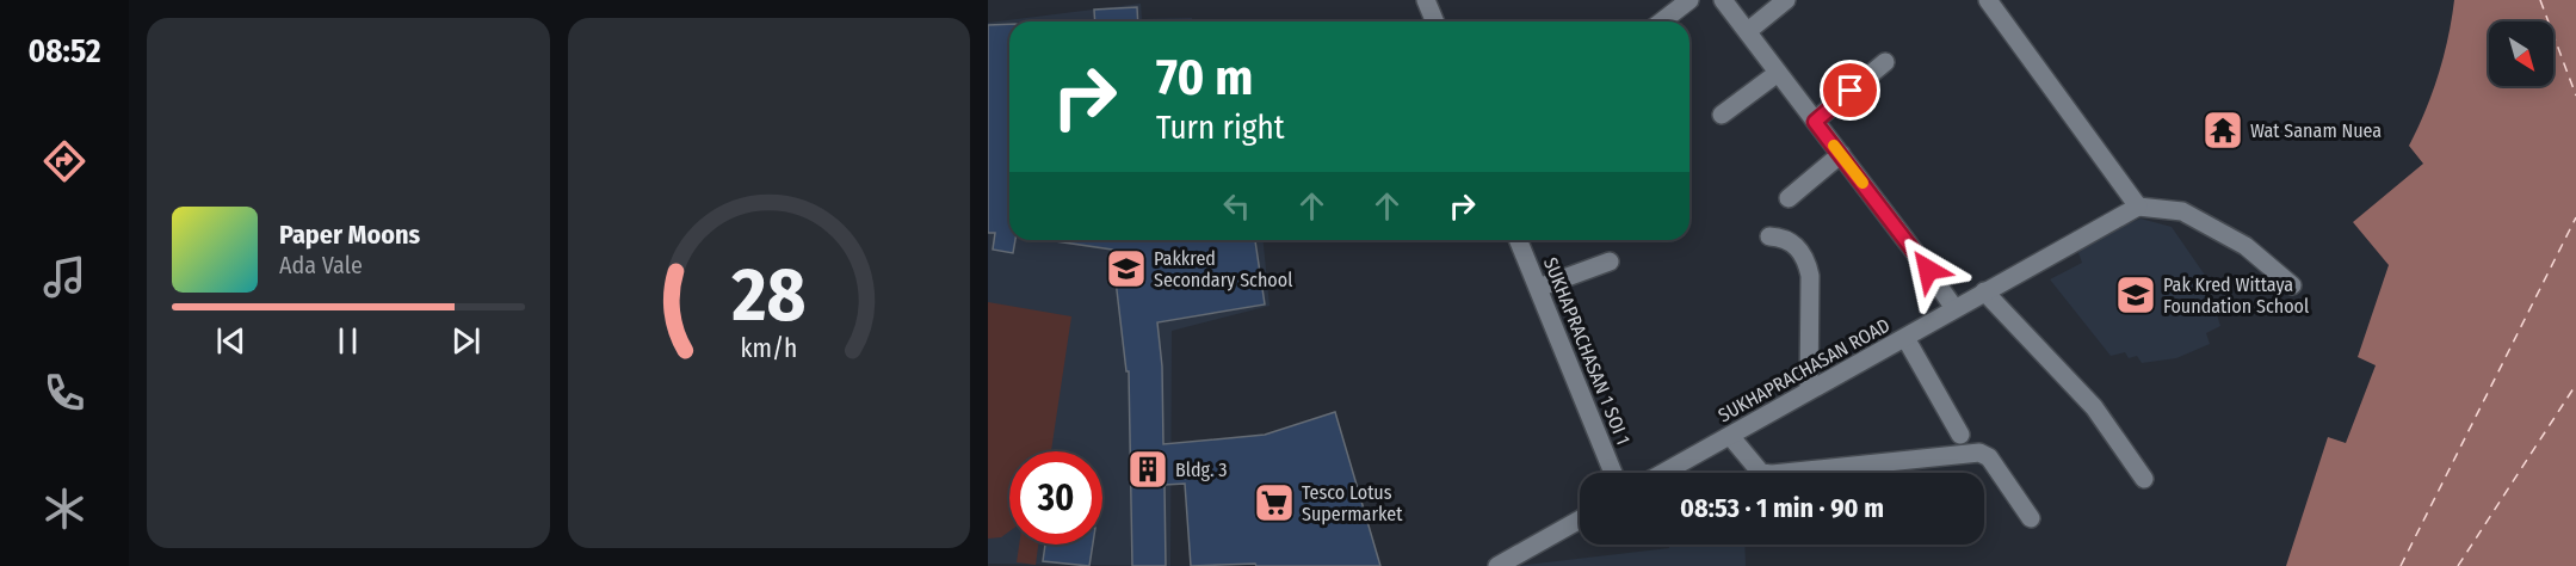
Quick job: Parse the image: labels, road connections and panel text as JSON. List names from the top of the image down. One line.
{"streets":{"street":["SUKHAPRACHASAN 1 SOI 1","SUKHAPRACHASAN ROAD"]},"places":{"temple":["Wat Sanam Nuea"],"school or university":["Pakkred Secondary School","Pak Kred Wittaya Foundation School"],"building":["Bldg. 3"],"supermarket":["Tesco Lotus Supermarket"]},"north":"bottom right","page":{"tabs":"08:52","turn":["70 m","Turn right"],"song":["Paper Moons","Ada Vale"],"limit":"30","trip":"08:53 · 1 min · 90 m","gauge":["28","km/h"]}}
